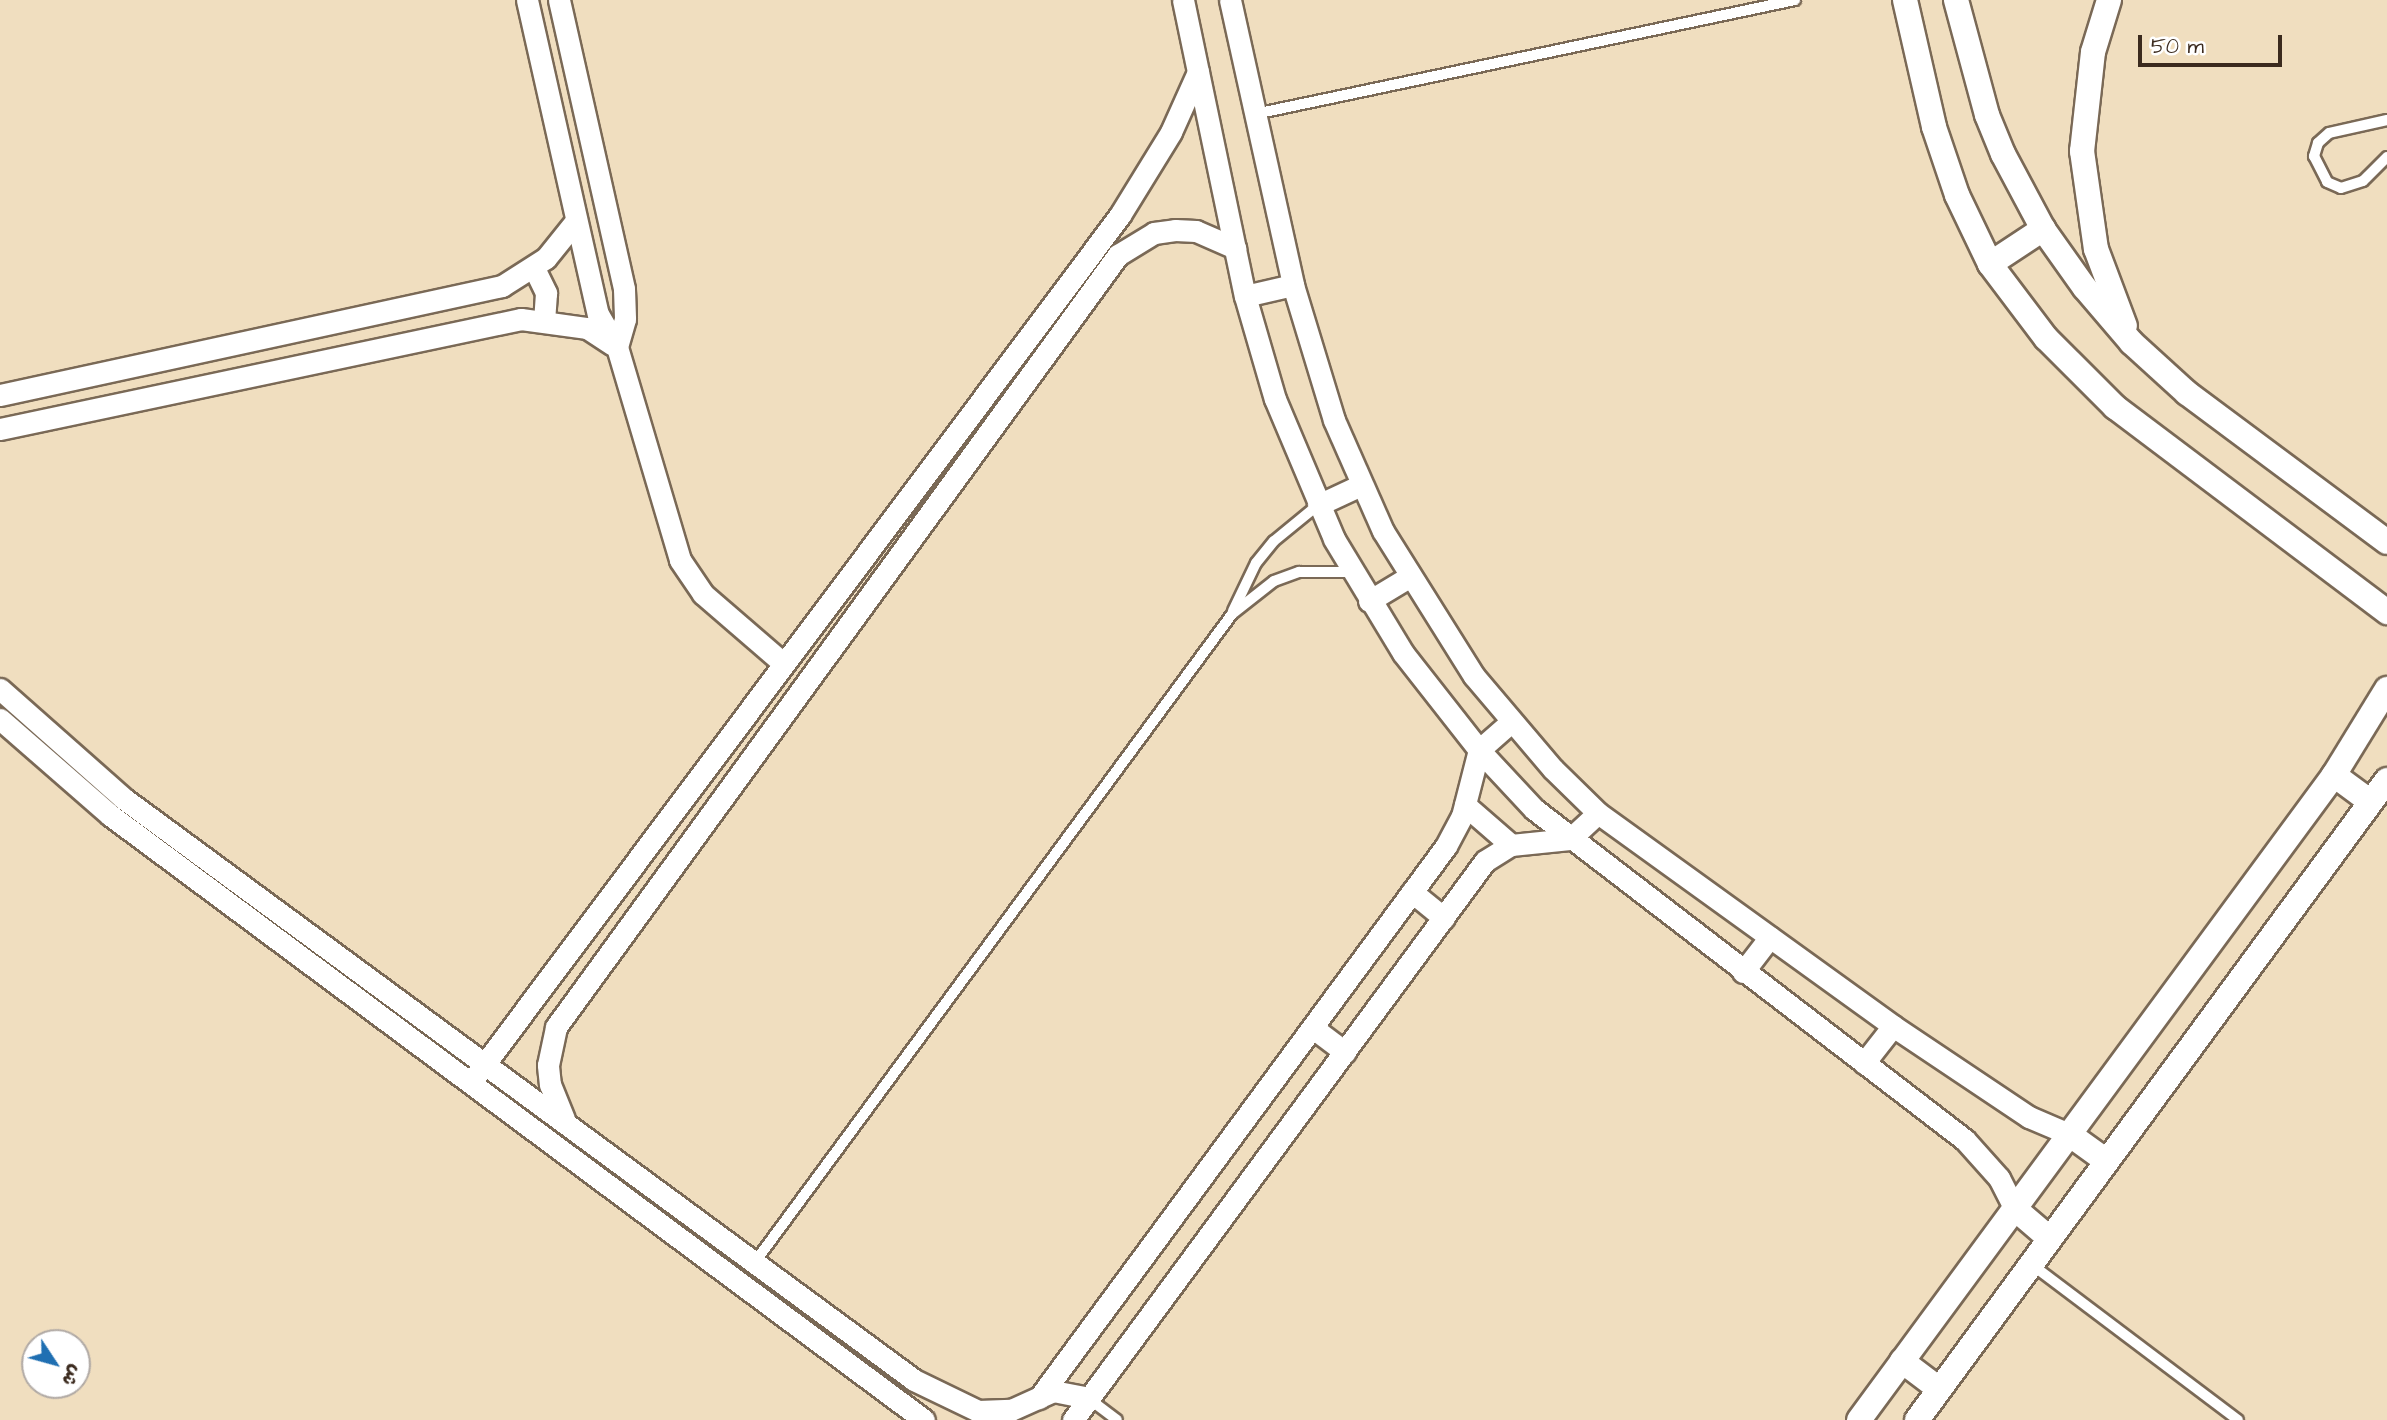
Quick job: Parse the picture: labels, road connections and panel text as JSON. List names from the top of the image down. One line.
{"scale_bar":"50 m","north":"bottom right"}
